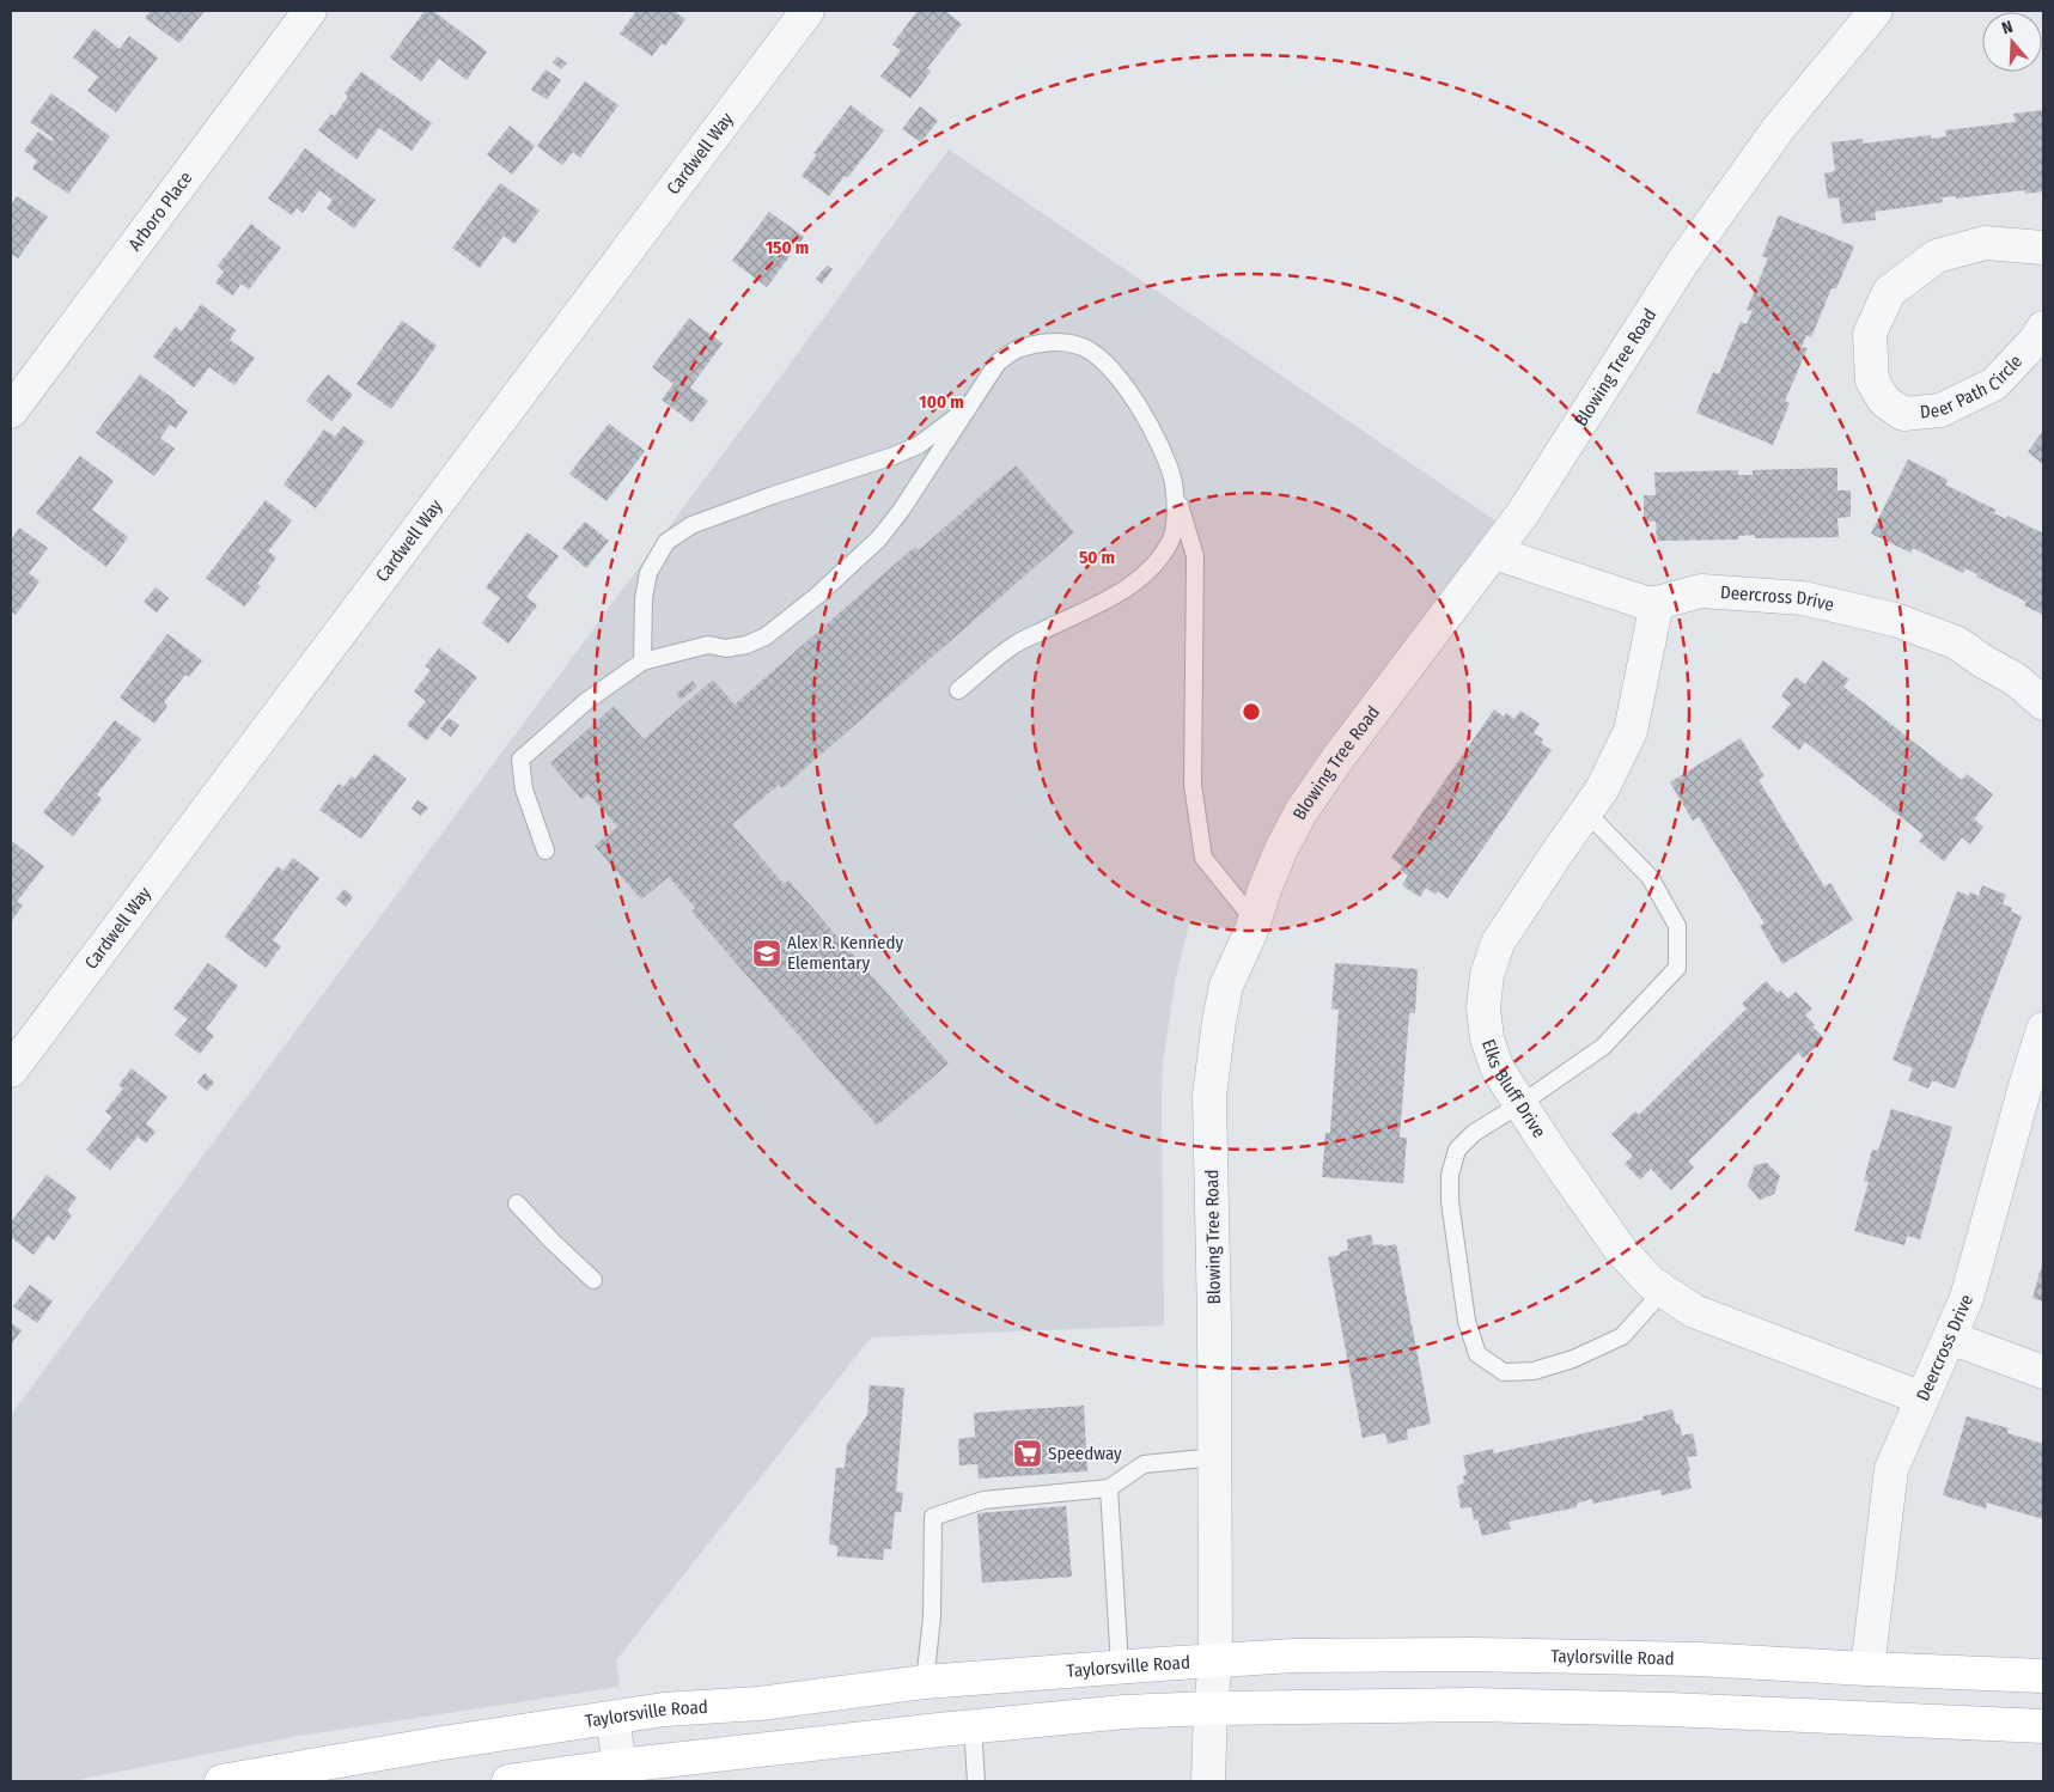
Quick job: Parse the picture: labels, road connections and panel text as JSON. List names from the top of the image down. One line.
{"streets":{"main road":["Taylorsville Road"],"street":["Cardwell Way","Arboro Place","Blowing Tree Road","Deer Path Circle","Deercross Drive","Elks Bluff Drive"]},"crossings":[["Blowing Tree Road","Deercross Drive"],["Blowing Tree Road","Taylorsville Road"],["Deercross Drive","Elks Bluff Drive"],["Deercross Drive","Taylorsville Road"]],"places":{"school or university":["Alex R. Kennedy Elementary"],"supermarket":["Speedway"]},"north":"top","rings":["150 m","100 m","50 m"]}
